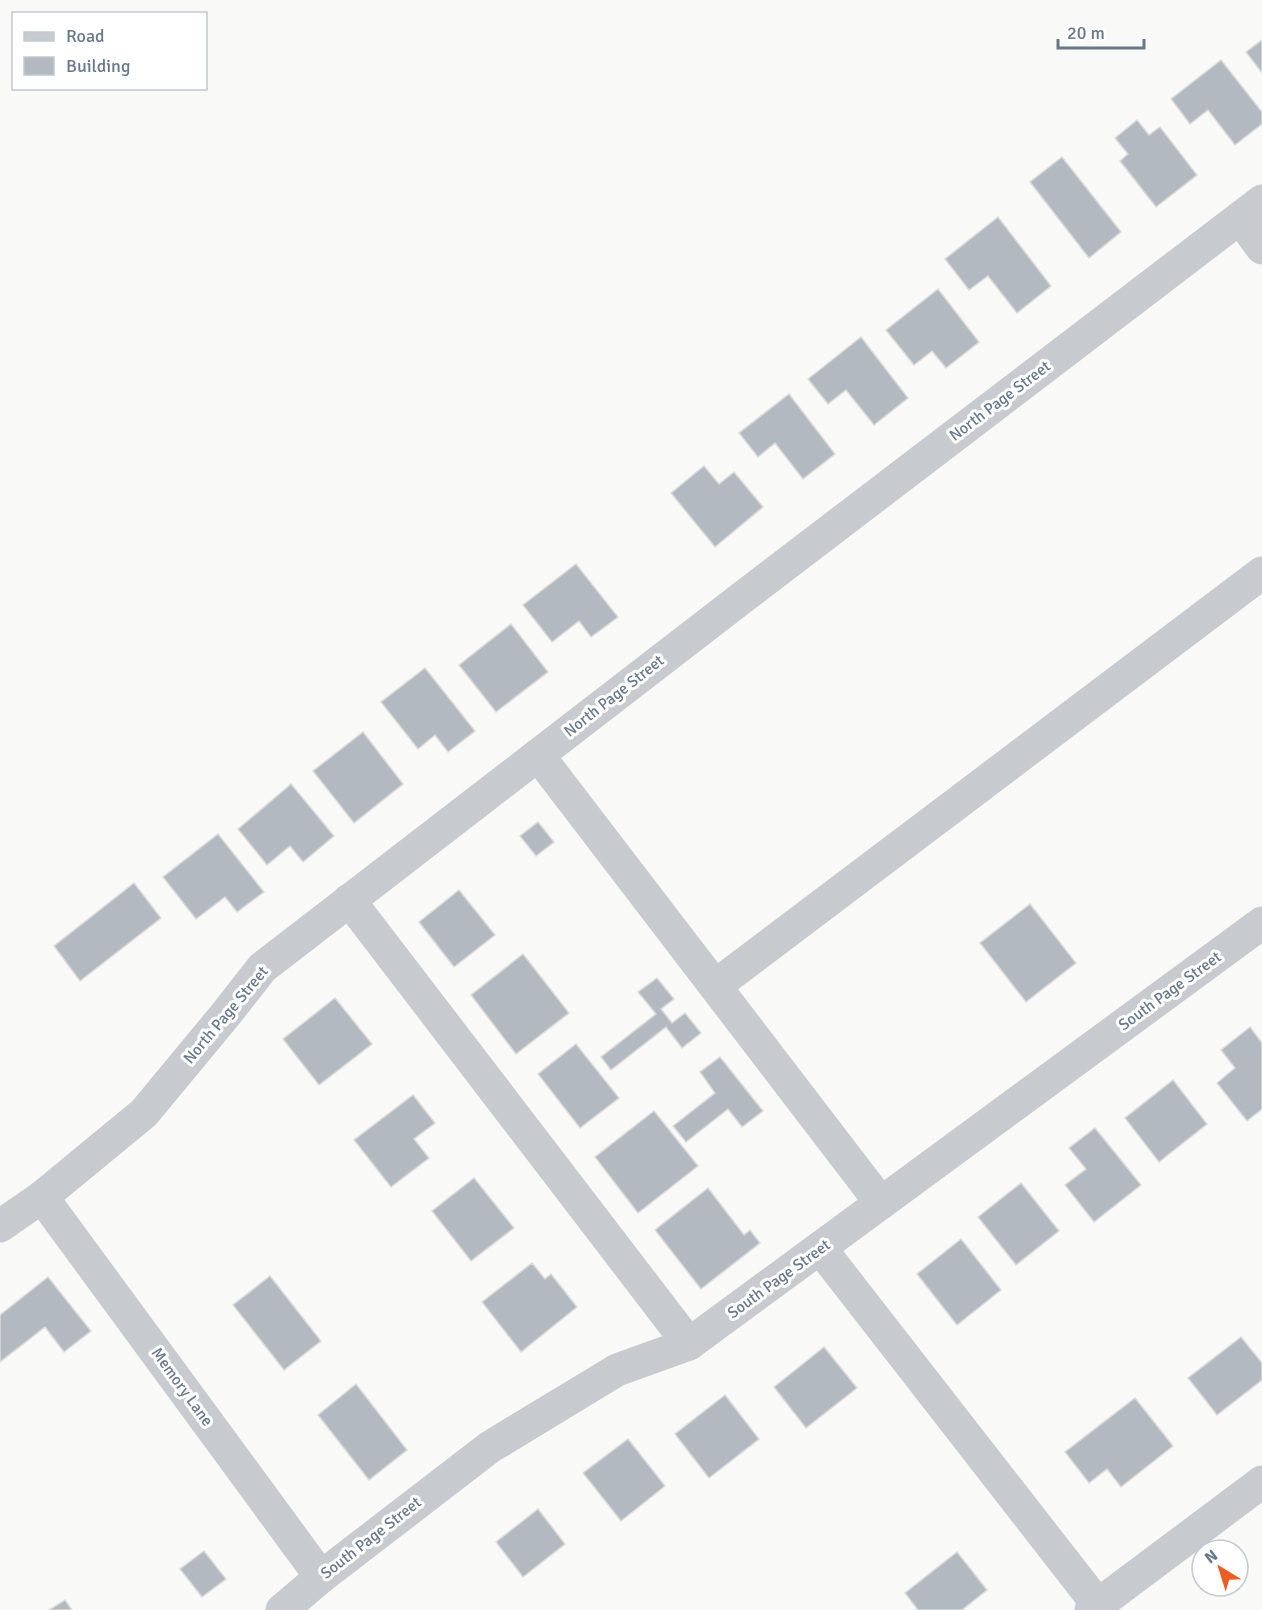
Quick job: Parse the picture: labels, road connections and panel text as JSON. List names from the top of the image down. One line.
{"streets":{"street":["North Page Street","South Page Street","Memory Lane"]},"crossings":[["North Page Street","Memory Lane"],["South Page Street","Memory Lane"]],"legend":["Road","Building"],"scale_bar":"20 m","north":"top left"}
